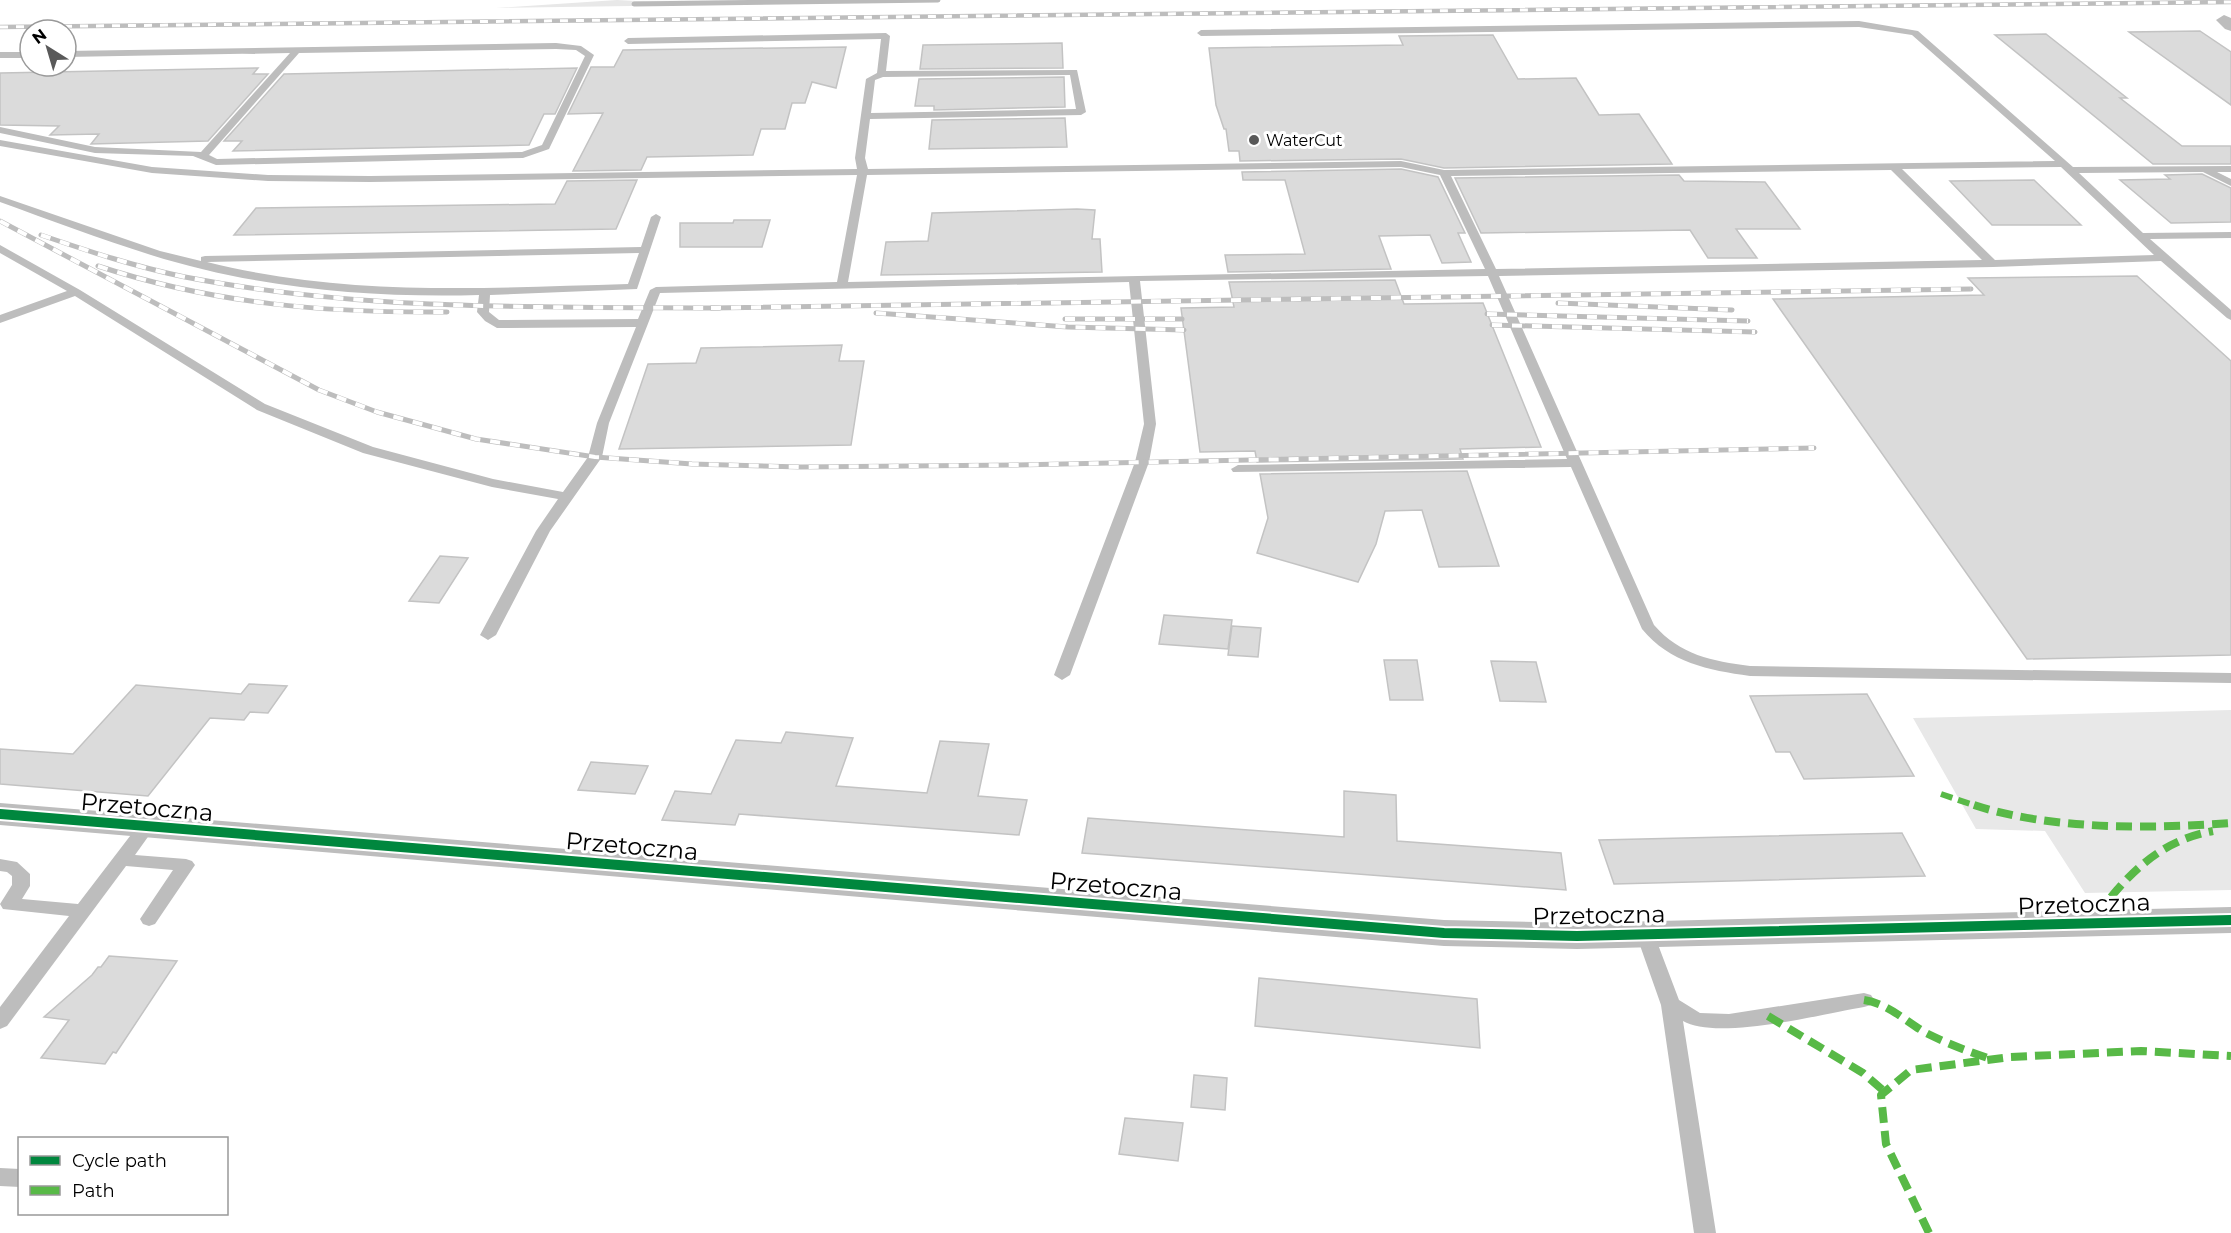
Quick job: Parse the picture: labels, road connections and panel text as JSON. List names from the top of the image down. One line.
{"streets":{"street":["Przetoczna"]},"places":["WaterCut"],"legend":["Cycle path","Path"],"north":"top left"}
